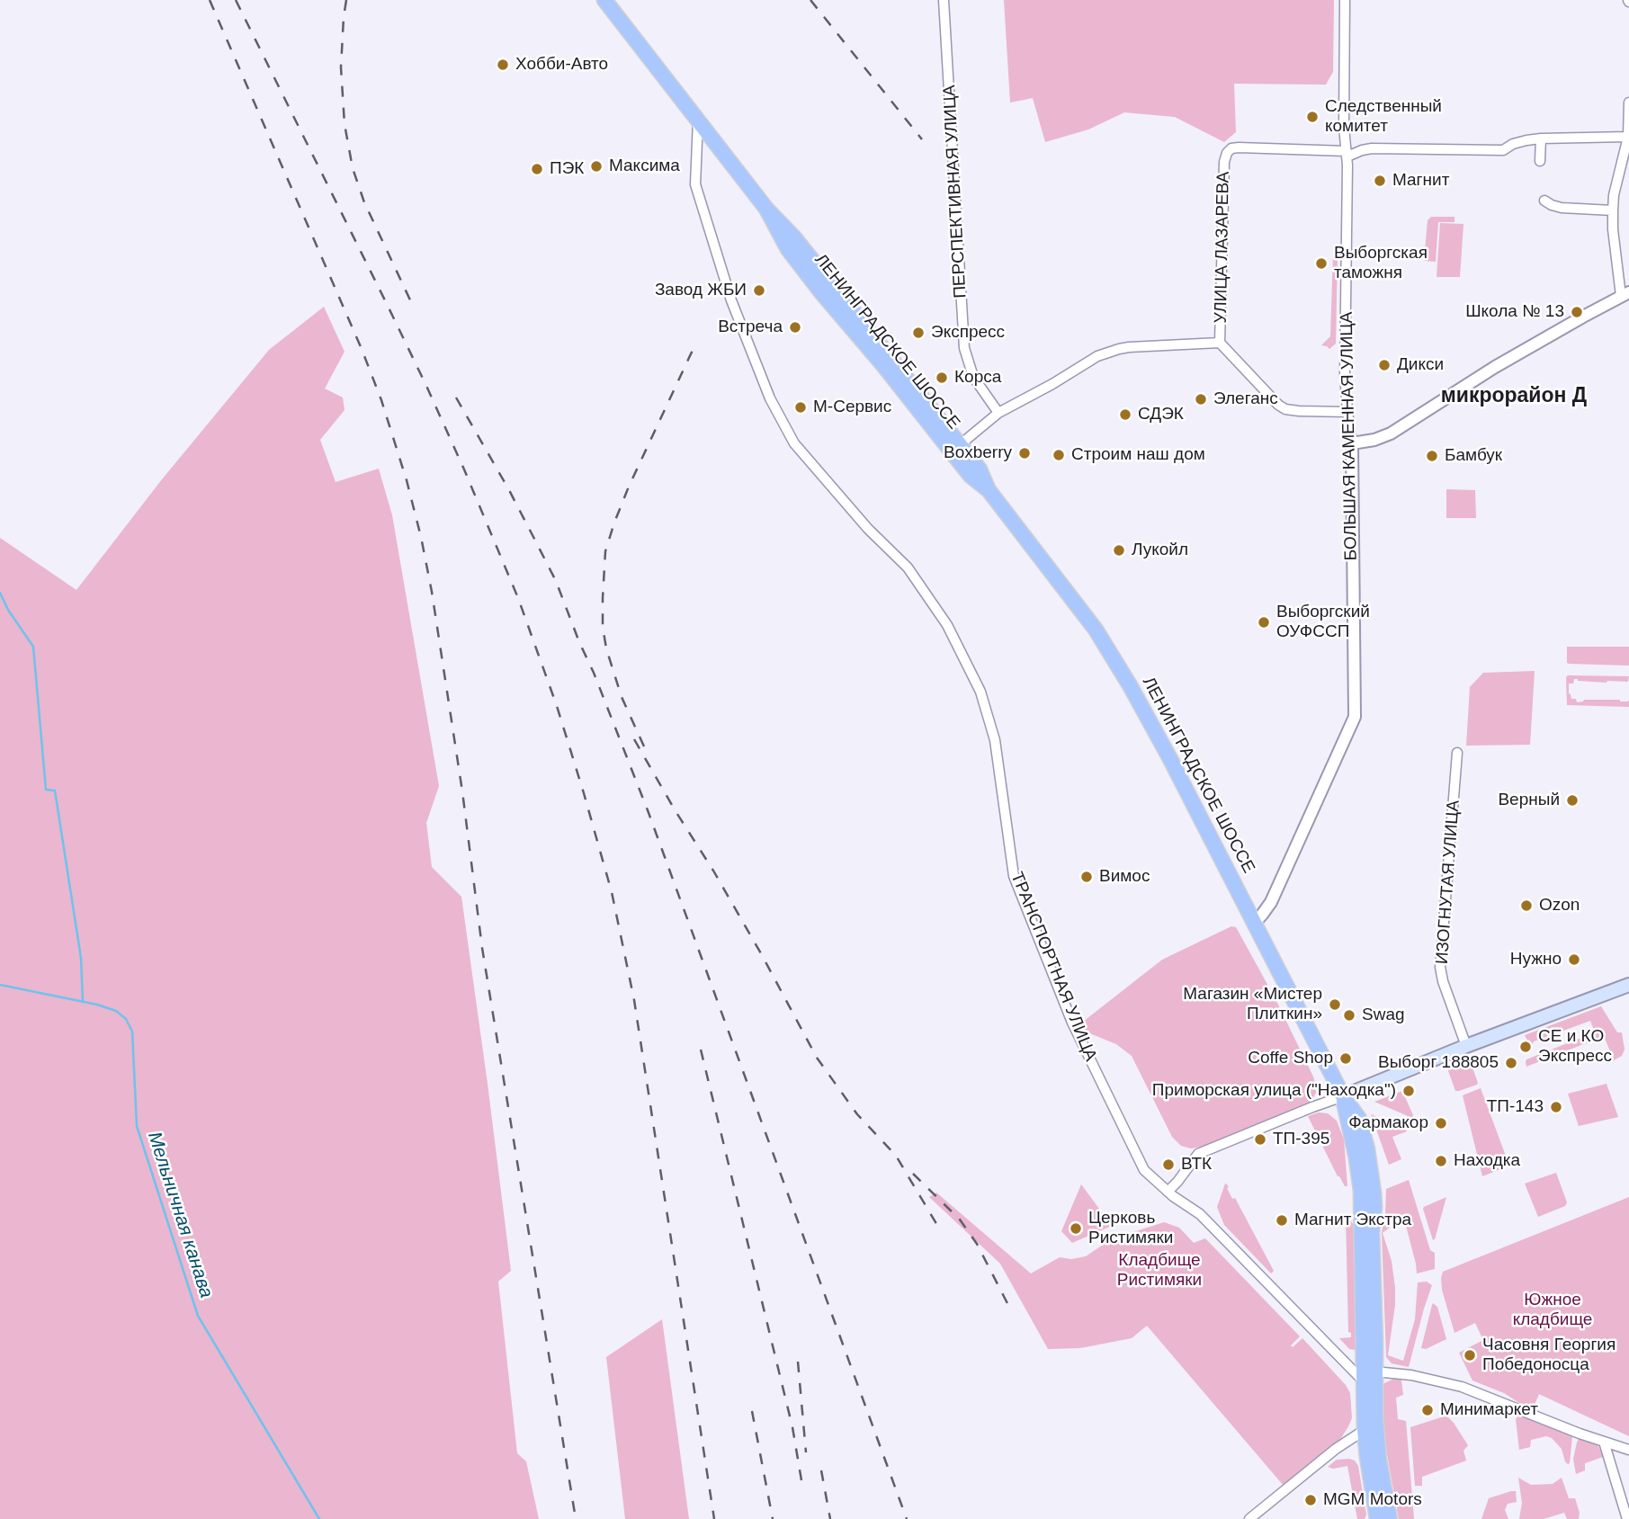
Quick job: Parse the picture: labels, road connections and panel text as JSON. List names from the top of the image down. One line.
{"streets":{"main road":["ЛЕНИНГРАДСКОЕ ШОССЕ"],"street":["ПЕРСПЕКТИВНАЯ УЛИЦА","УЛИЦА ЛАЗАРЕВА","БОЛЬШАЯ КАМЕННАЯ УЛИЦА","ИЗОГНУТАЯ УЛИЦА","ТРАНСПОРТНАЯ УЛИЦА"]},"crossings":[["УЛИЦА ЛАЗАРЕВА","БОЛЬШАЯ КАМЕННАЯ УЛИЦА"],["ЛЕНИНГРАДСКОЕ ШОССЕ","БОЛЬШАЯ КАМЕННАЯ УЛИЦА"],["ЛЕНИНГРАДСКОЕ ШОССЕ","ТРАНСПОРТНАЯ УЛИЦА"]],"districts":["микрорайон Д"],"water":["Мельничная канава"],"parks":["Кладбище Ристимяки","Южное кладбище"],"places":["Хобби-Авто","Следственный комитет","Максима","ПЭК","Магнит","Выборгская таможня","Завод ЖБИ","Школа № 13","Встреча","Экспресс","Дикси","Корса","Элеганс","М-Сервис","СДЭК","Boxberry","Строим наш дом","Бамбук","Лукойл","Выборгский ОУФССП","Верный","Вимос","Ozon","Нужно","Магазин «Мистер Плиткин»","Swag","CE и КО Экспресс","Coffe Shop","Выборг 188805","Приморская улица (\"Находка\")","ТП-143","Фармакор","ТП-395","Находка","ВТК","Магнит Экстра","Церковь Ристимяки","Часовня Георгия Победоносца","Минимаркет","MGM Motors"]}
